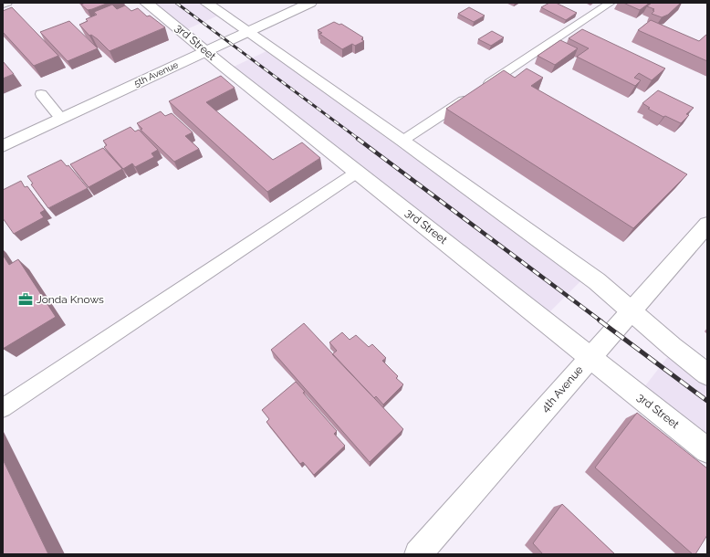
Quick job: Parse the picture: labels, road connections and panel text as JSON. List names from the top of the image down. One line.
{"streets":{"street":["3rd Street","5th Avenue","4th Avenue"]},"crossings":[["3rd Street","5th Avenue"],["3rd Street","4th Avenue"]],"places":{"office":["Jonda Knows"]}}
